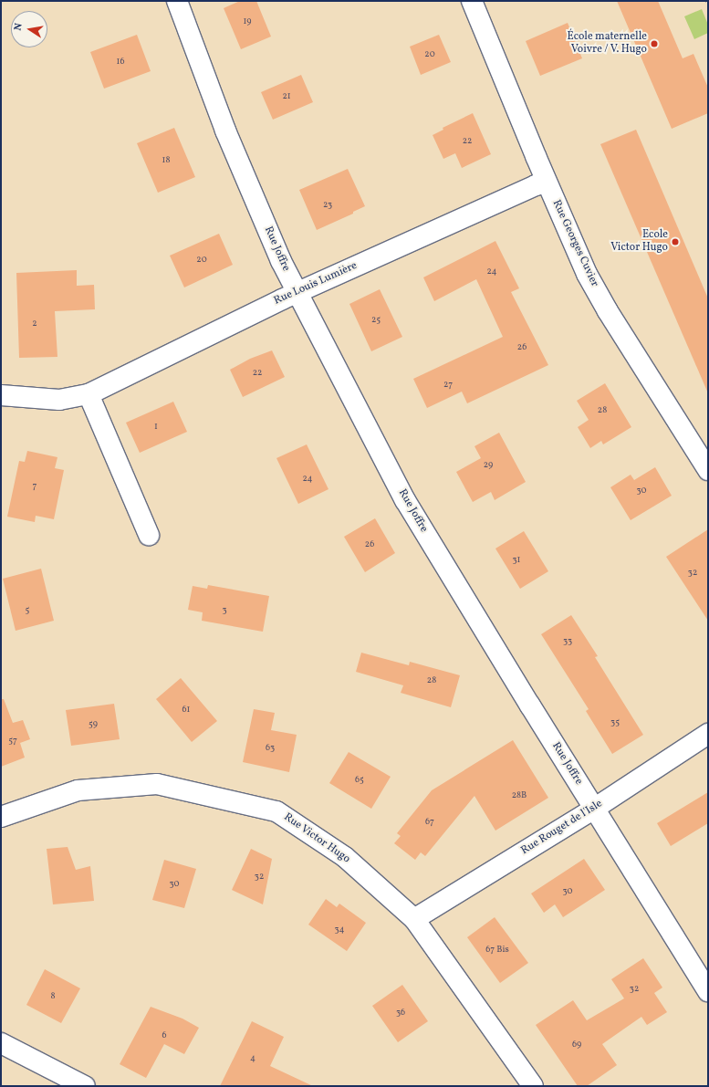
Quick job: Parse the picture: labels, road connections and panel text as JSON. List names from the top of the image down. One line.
{"streets":{"street":["Rue Georges Cuvier","Rue Joffre","Rue Louis Lumière","Rue Rouget de l'Isle","Rue Victor Hugo"]},"crossings":[["Rue Georges Cuvier","Rue Louis Lumière"],["Rue Joffre","Rue Louis Lumière"],["Rue Joffre","Rue Rouget de l'Isle"],["Rue Rouget de l'Isle","Rue Victor Hugo"]],"places":["École maternelle Voivre / V. Hugo","Ecole Victor Hugo"],"house_numbers":["19","20","16","21","22","18","23","20","24","25","2","26","22","27","28","1","29","24","7","30","26","31","32","5","3","33","28","61","35","59","57","63","65","28B","67","32","30","30","34","67 Bis","32","8","36","6","69","4"],"north":"left"}
